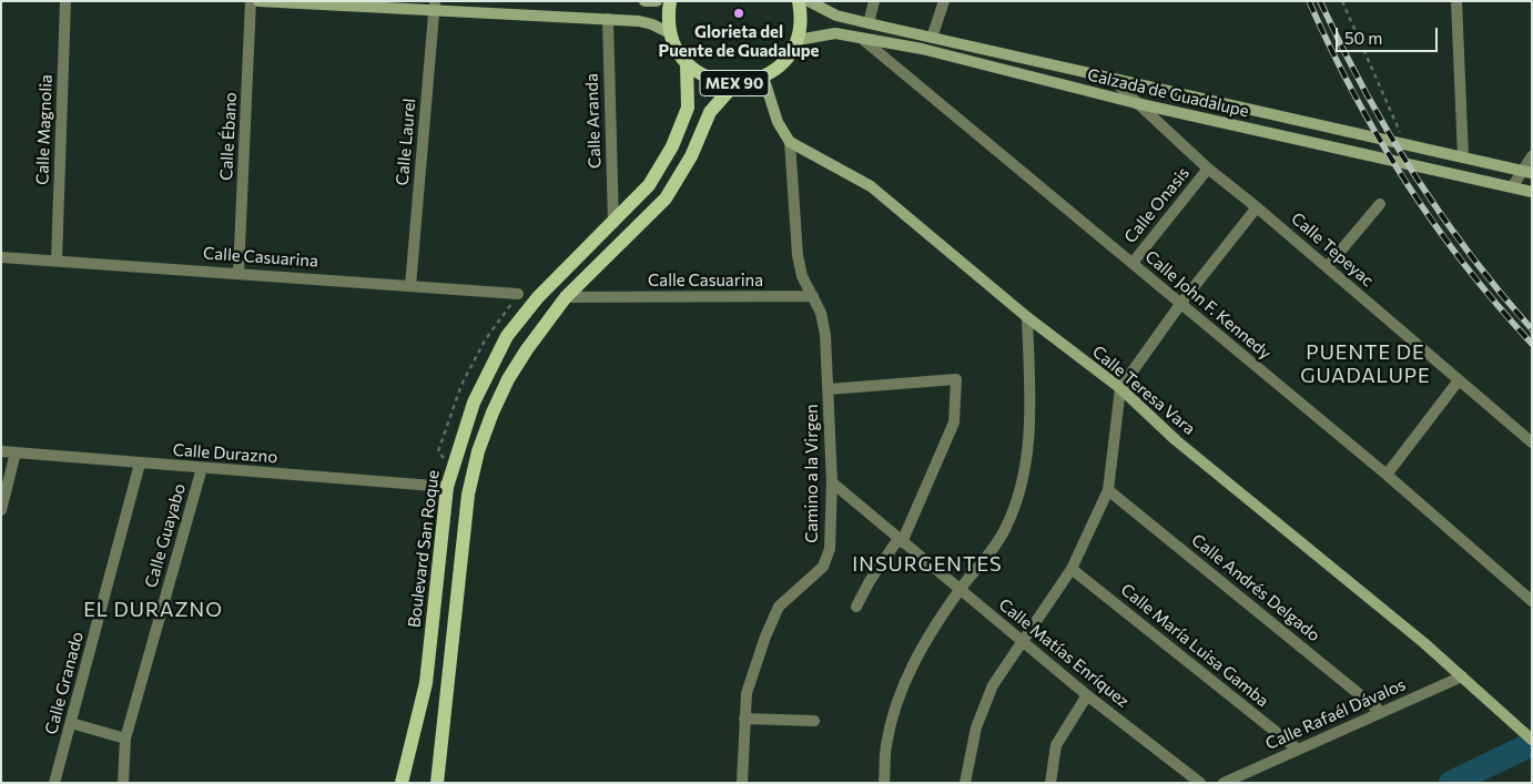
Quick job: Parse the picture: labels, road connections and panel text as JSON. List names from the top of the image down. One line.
{"streets":{"main road":["MEX 90","Calzada de Guadalupe","Calle Teresa Vara","Boulevard San Roque"],"street":["Calle Aranda","Calle Magnolia","Calle Ébano","Calle Laurel","Calle Onasis","Calle Tepeyac","Calle Casuarina","Calle John F. Kennedy","Calle Durazno","Camino a la Virgen","Calle Guayabo","Calle Andrés Delgado","Calle María Luisa Gamba","Calle Matías Enríquez","Calle Granado","Calle Rafaél Dávalos"]},"crossings":[["MEX 90","Calzada de Guadalupe"],["MEX 90","Boulevard San Roque"],["Calzada de Guadalupe","Calle Tepeyac"],["Calzada de Guadalupe","Calle John F. Kennedy"],["Calle Aranda","Boulevard San Roque"],["Calle Magnolia","Calle Casuarina"],["Calle Ébano","Calle Casuarina"],["Calle Laurel","Calle Casuarina"],["Calle Onasis","Calle Tepeyac"],["Calle Onasis","Calle John F. Kennedy"],["Calle Casuarina","Camino a la Virgen"],["Calle Teresa Vara","Camino a la Virgen"],["Calle Teresa Vara","Calle Rafaél Dávalos"],["Calle Durazno","Calle Guayabo"],["Calle Durazno","Boulevard San Roque"],["Calle Durazno","Calle Granado"],["Camino a la Virgen","Calle Matías Enríquez"],["Calle Andrés Delgado","Calle Rafaél Dávalos"],["Calle María Luisa Gamba","Calle Rafaél Dávalos"]],"districts":["PUENTE DE GUADALUPE","INSURGENTES","EL DURAZNO"],"places":["Glorieta del Puente de Guadalupe"],"scale_bar":"50 m"}
